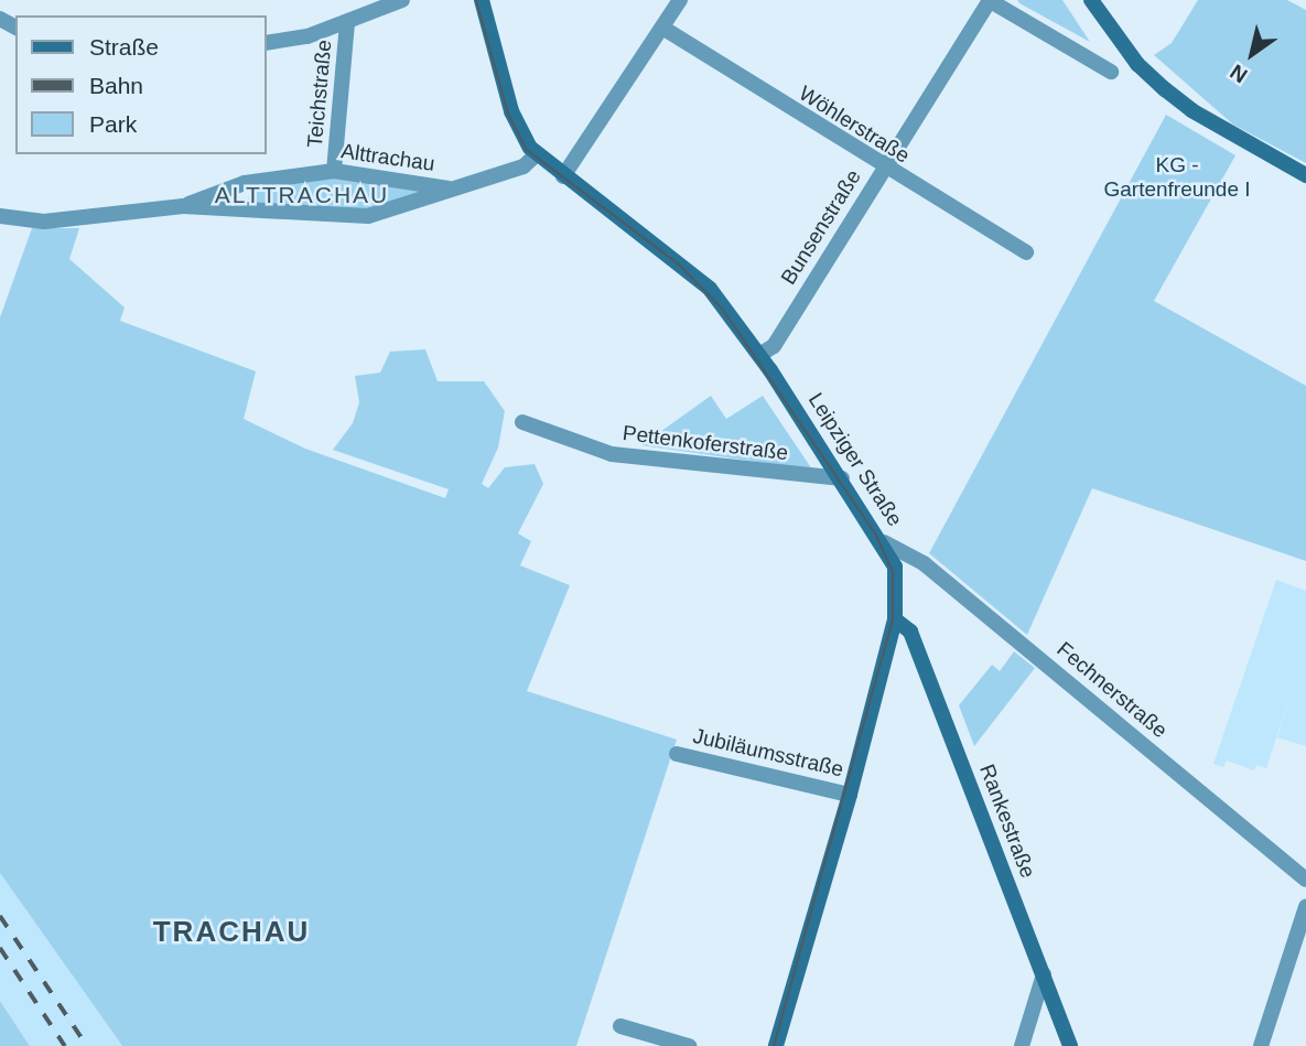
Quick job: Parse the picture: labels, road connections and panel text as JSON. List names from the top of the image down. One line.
{"streets":{"main road":["Leipziger Straße","Rankestraße"],"street":["Teichstraße","Wöhlerstraße","Alttrachau","Bunsenstraße","Pettenkoferstraße","Fechnerstraße","Jubiläumsstraße"]},"crossings":[["Teichstraße","Alttrachau"],["Wöhlerstraße","Bunsenstraße"],["Alttrachau","Leipziger Straße"],["Bunsenstraße","Leipziger Straße"],["Pettenkoferstraße","Leipziger Straße"],["Leipziger Straße","Fechnerstraße"],["Leipziger Straße","Jubiläumsstraße"],["Leipziger Straße","Rankestraße"]],"districts":["ALTTRACHAU","TRACHAU"],"parks":["KG - Gartenfreunde I"],"legend":["Straße","Bahn","Park"],"north":"bottom left"}
